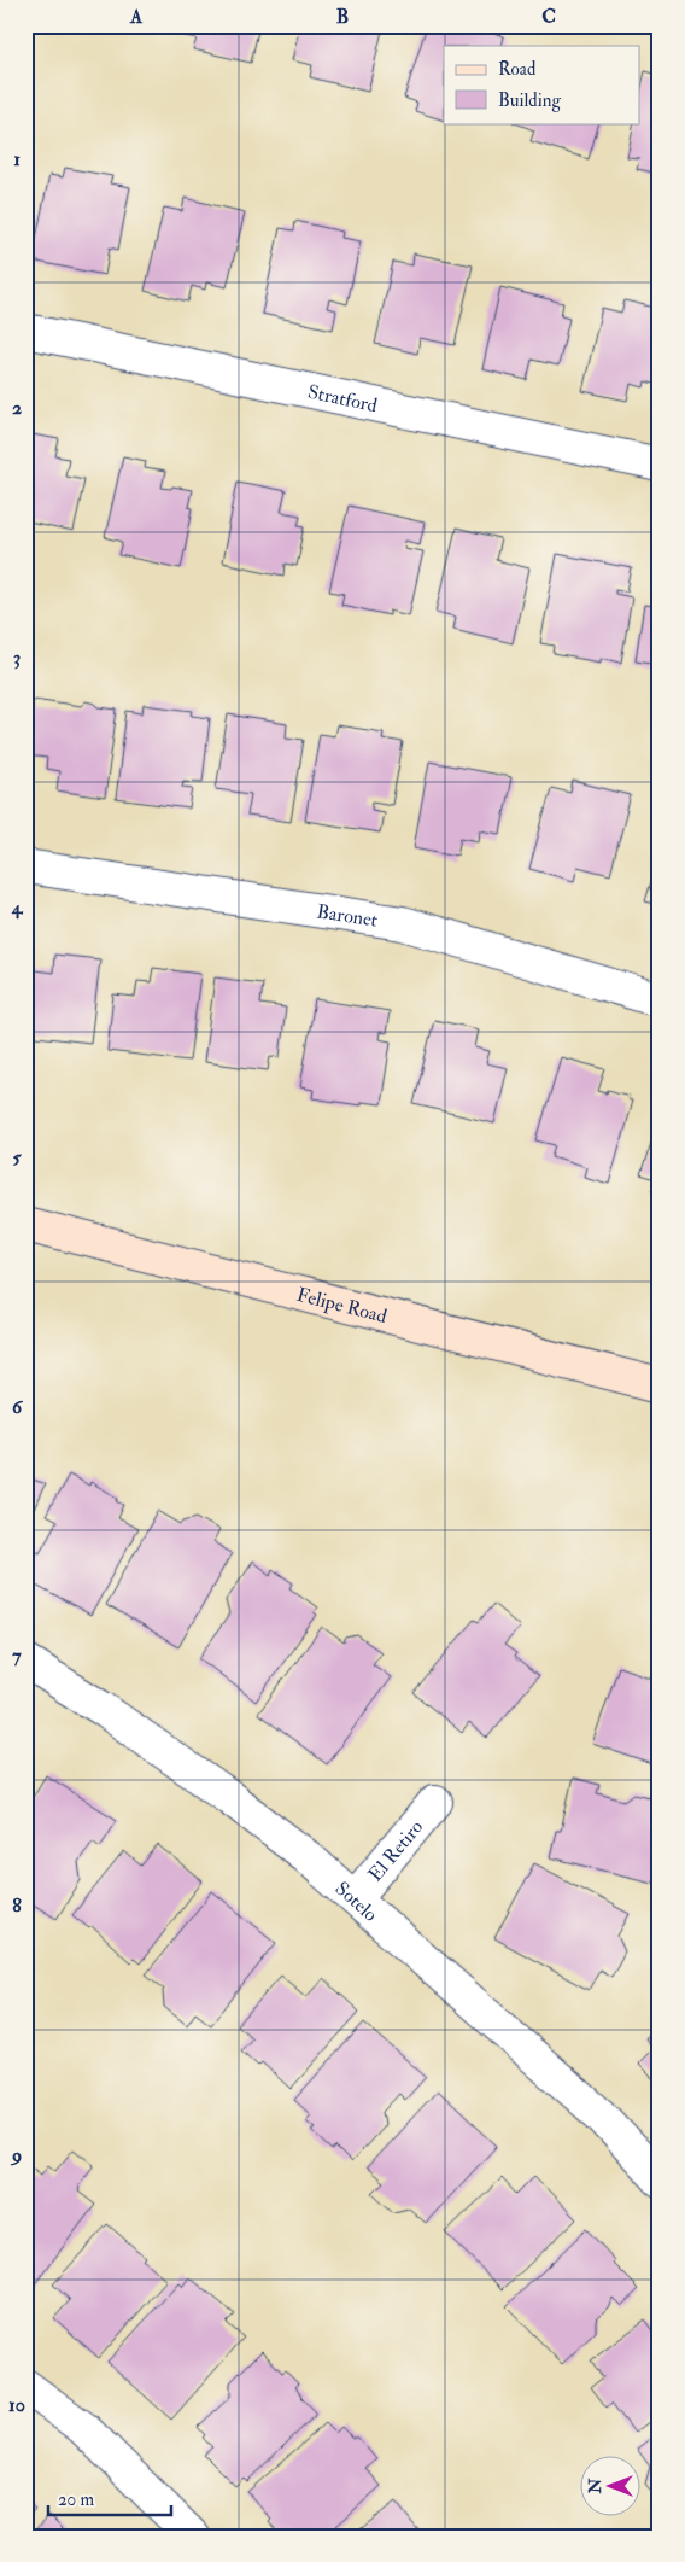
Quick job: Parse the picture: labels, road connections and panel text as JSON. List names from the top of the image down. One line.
{"streets":{"main road":["Felipe Road"],"street":["Stratford","Baronet","El Retiro","Sotelo"]},"crossings":[["El Retiro","Sotelo"]],"legend":["Road","Building"],"scale_bar":"20 m","north":"left","grid":{"columns":["A","B","C"],"rows":["1","2","3","4","5","6","7","8","9","10"]}}
